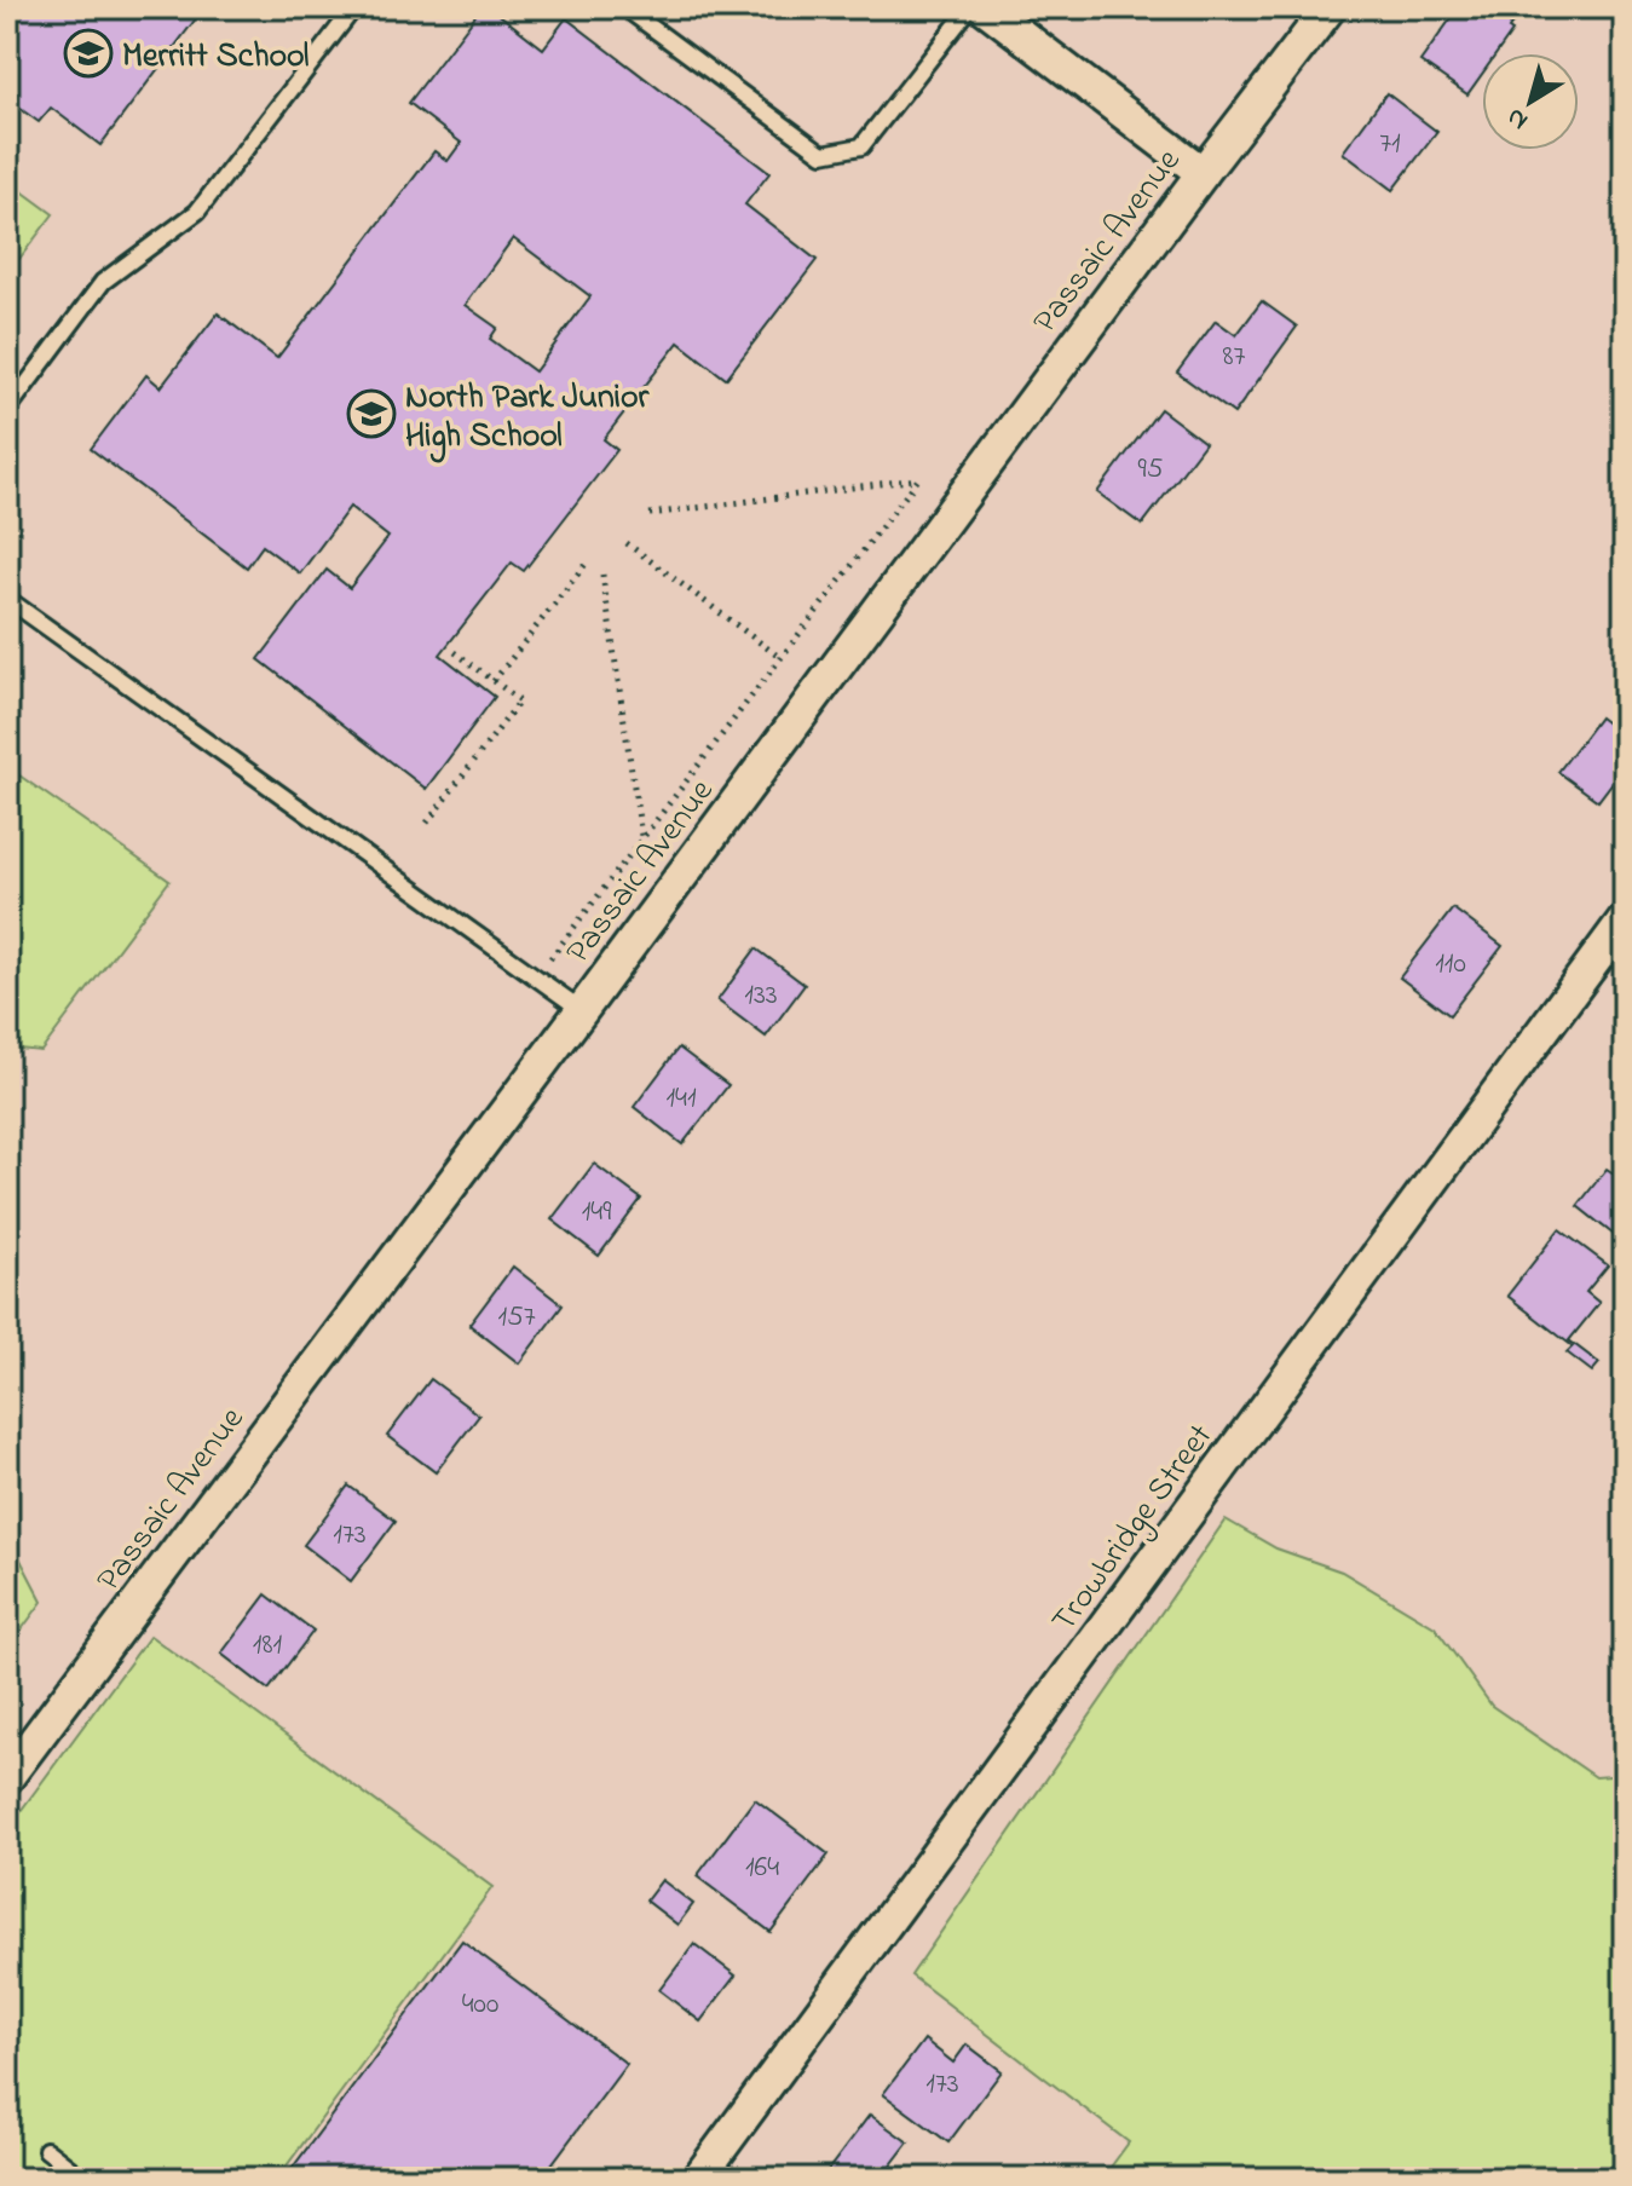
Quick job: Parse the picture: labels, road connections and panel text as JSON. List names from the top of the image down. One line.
{"streets":{"street":["Passaic Avenue","Trowbridge Street"]},"places":{"school or university":["Merritt School","North Park Junior High School"]},"house_numbers":["71","87","95","110","133","141","149","157","173","181","164","400","173"],"north":"bottom left"}
